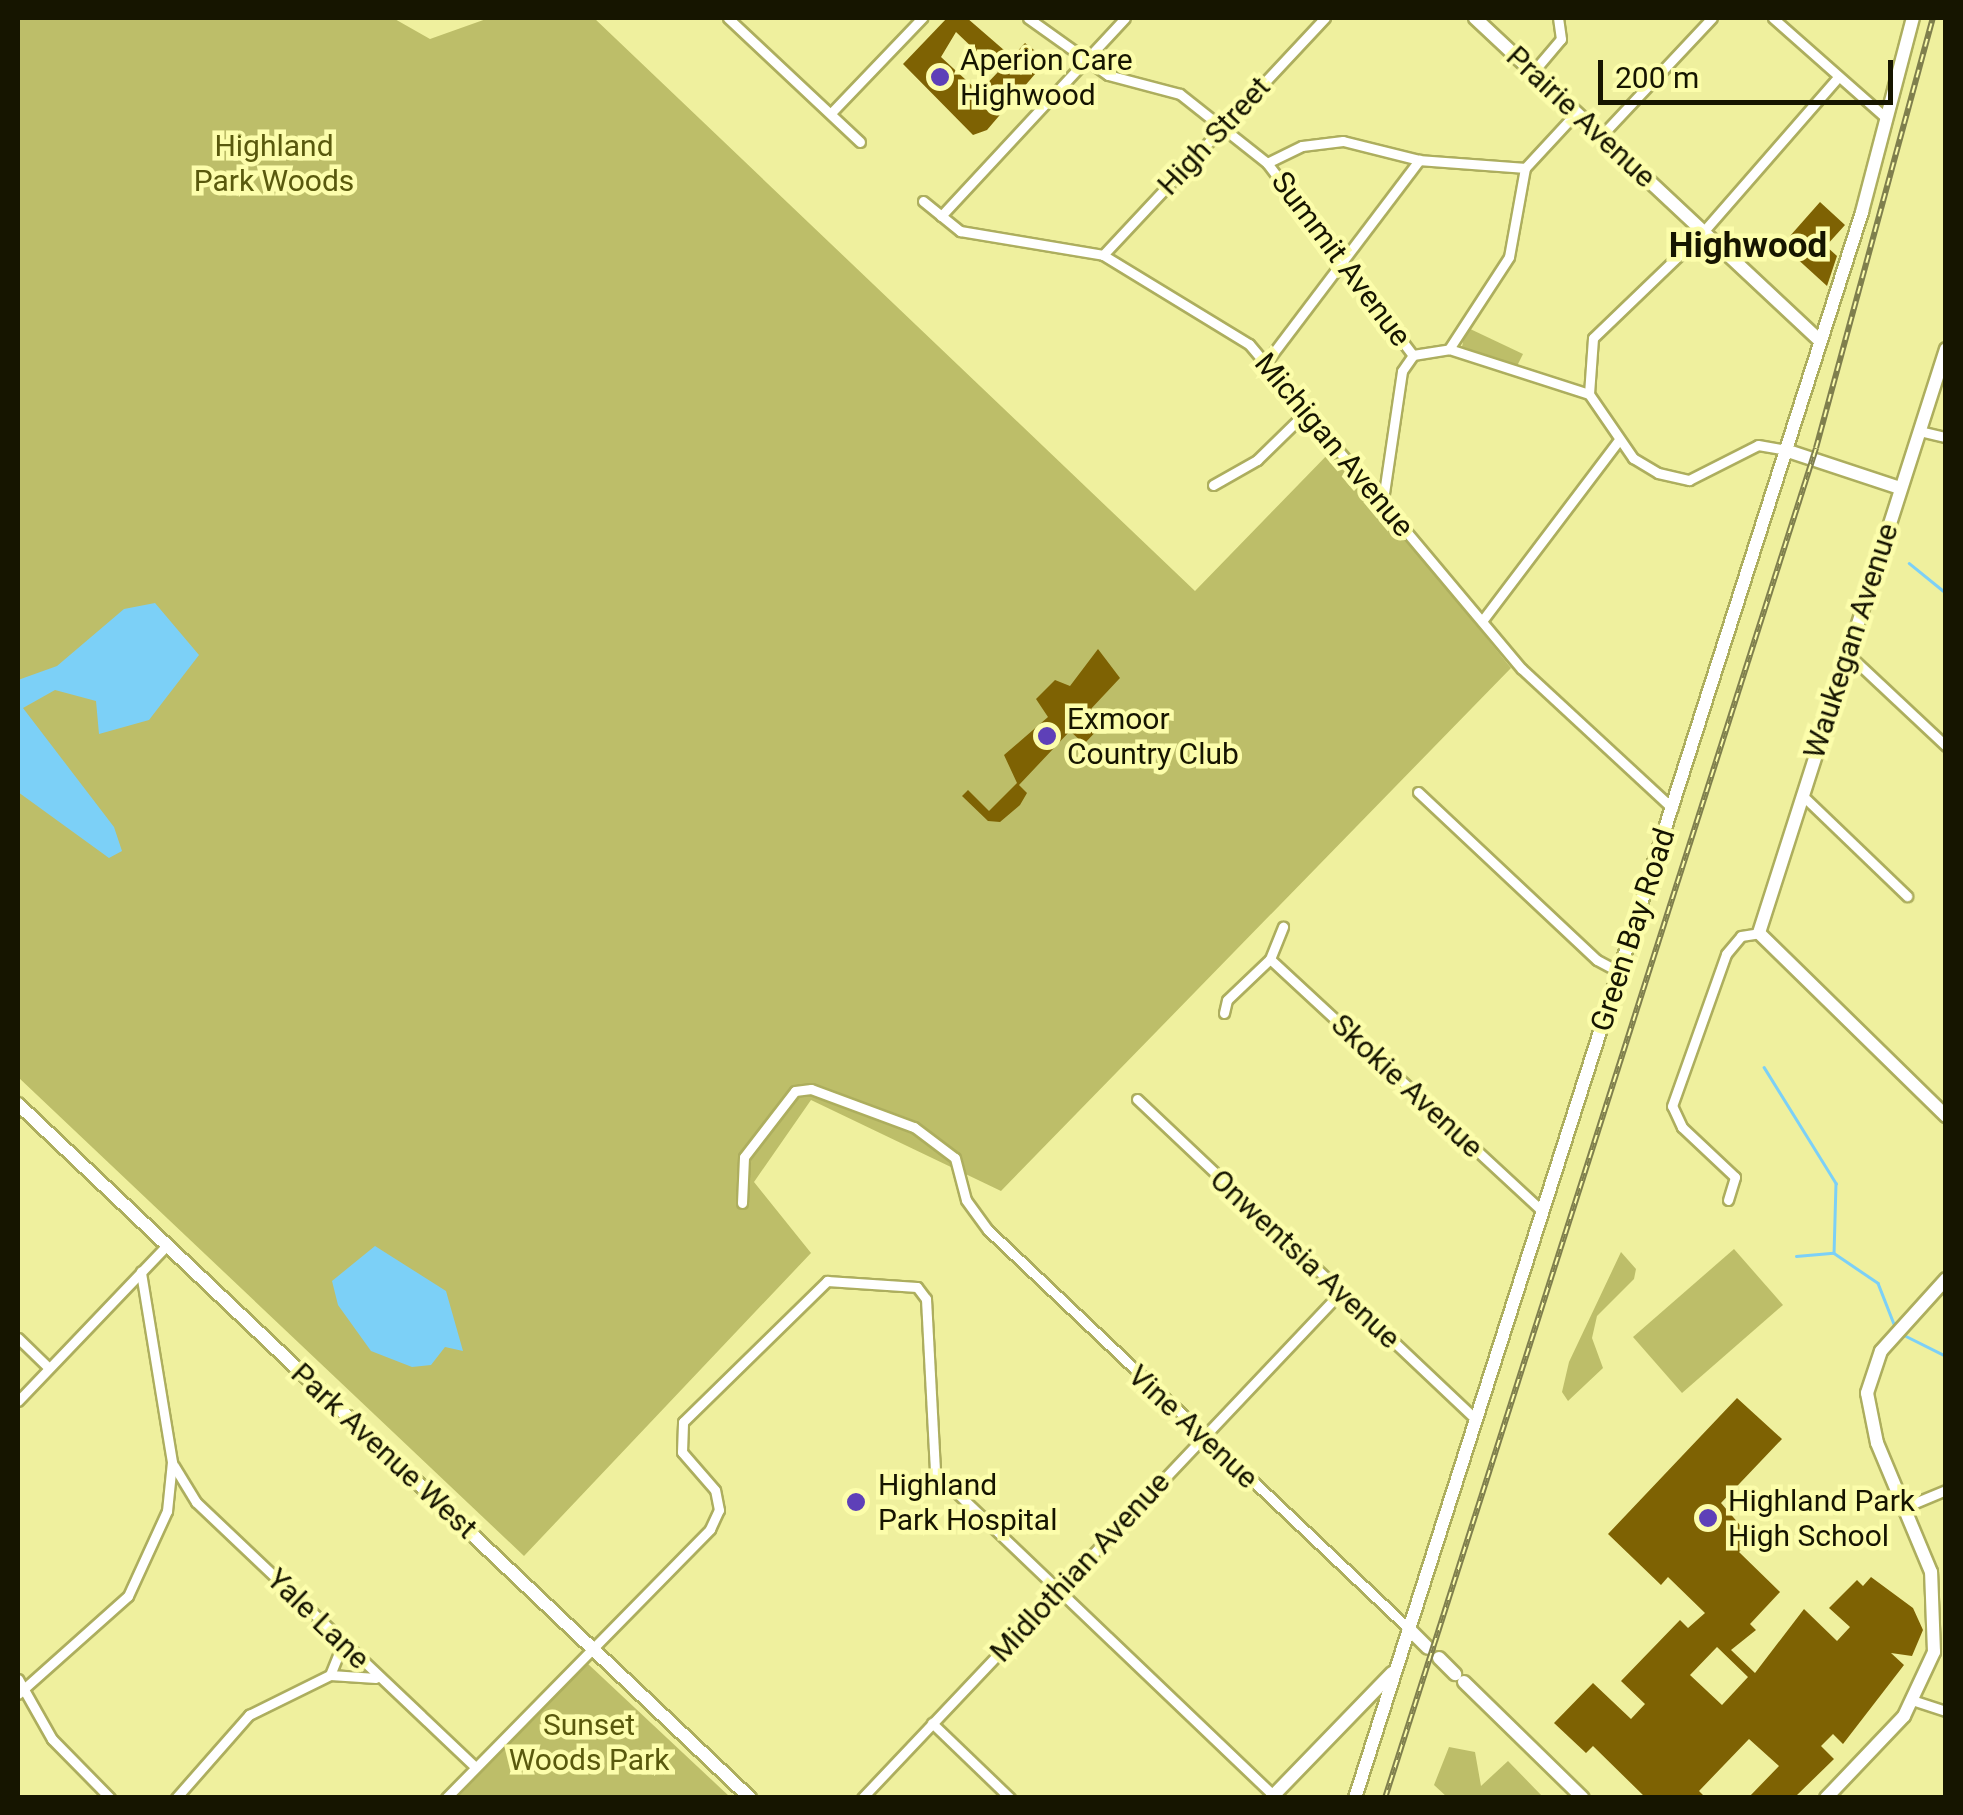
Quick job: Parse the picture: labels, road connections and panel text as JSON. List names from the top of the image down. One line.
{"streets":{"street":["Prairie Avenue","High Street","Summit Avenue","Michigan Avenue","Waukegan Avenue","Green Bay Road","Skokie Avenue","Onwentsia Avenue","Vine Avenue","Park Avenue West","Midlothian Avenue","Yale Lane"]},"crossings":[["Prairie Avenue","Green Bay Road"],["High Street","Summit Avenue"],["High Street","Michigan Avenue"],["Michigan Avenue","Green Bay Road"],["Green Bay Road","Skokie Avenue"],["Green Bay Road","Onwentsia Avenue"],["Green Bay Road","Vine Avenue"],["Onwentsia Avenue","Midlothian Avenue"],["Vine Avenue","Midlothian Avenue"]],"districts":["Highwood"],"parks":["Highland Park Woods","Sunset Woods Park"],"places":["Aperion Care Highwood","Exmoor Country Club","Highland Park Hospital","Highland Park High School"],"scale_bar":"200 m"}
